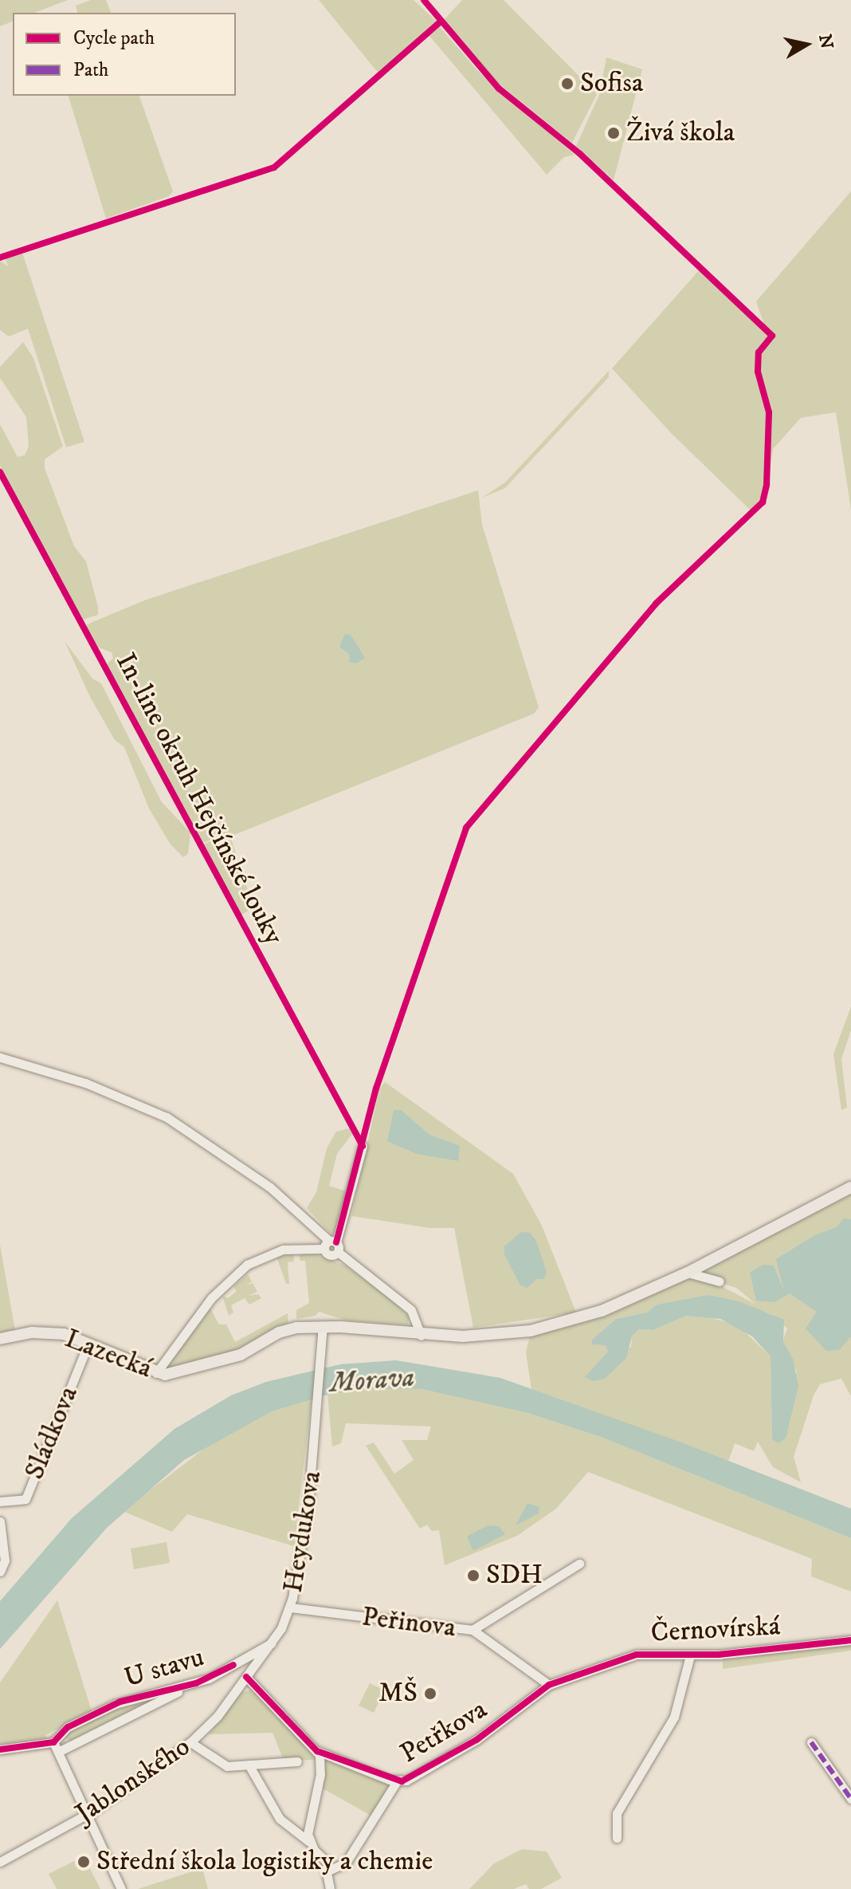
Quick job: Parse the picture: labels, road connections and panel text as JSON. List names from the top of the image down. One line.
{"streets":{"main road":["Lazecká"],"street":["Sládkova","Heydukova","Peřinova","Černovírská","U stavu","Petřkova","Jablonského"],"cycle path":["In-line okruh Hejčínské louky"]},"crossings":[["Lazecká","Sládkova"],["Lazecká","Heydukova"],["Heydukova","Peřinova"],["Heydukova","U stavu"],["Heydukova","Jablonského"],["Peřinova","Černovírská"],["Peřinova","Petřkova"],["Černovírská","Petřkova"]],"water":["Morava"],"places":["Sofisa","Živá škola","SDH","MŠ","Střední škola logistiky a chemie"],"legend":["Cycle path","Path"],"north":"right"}
